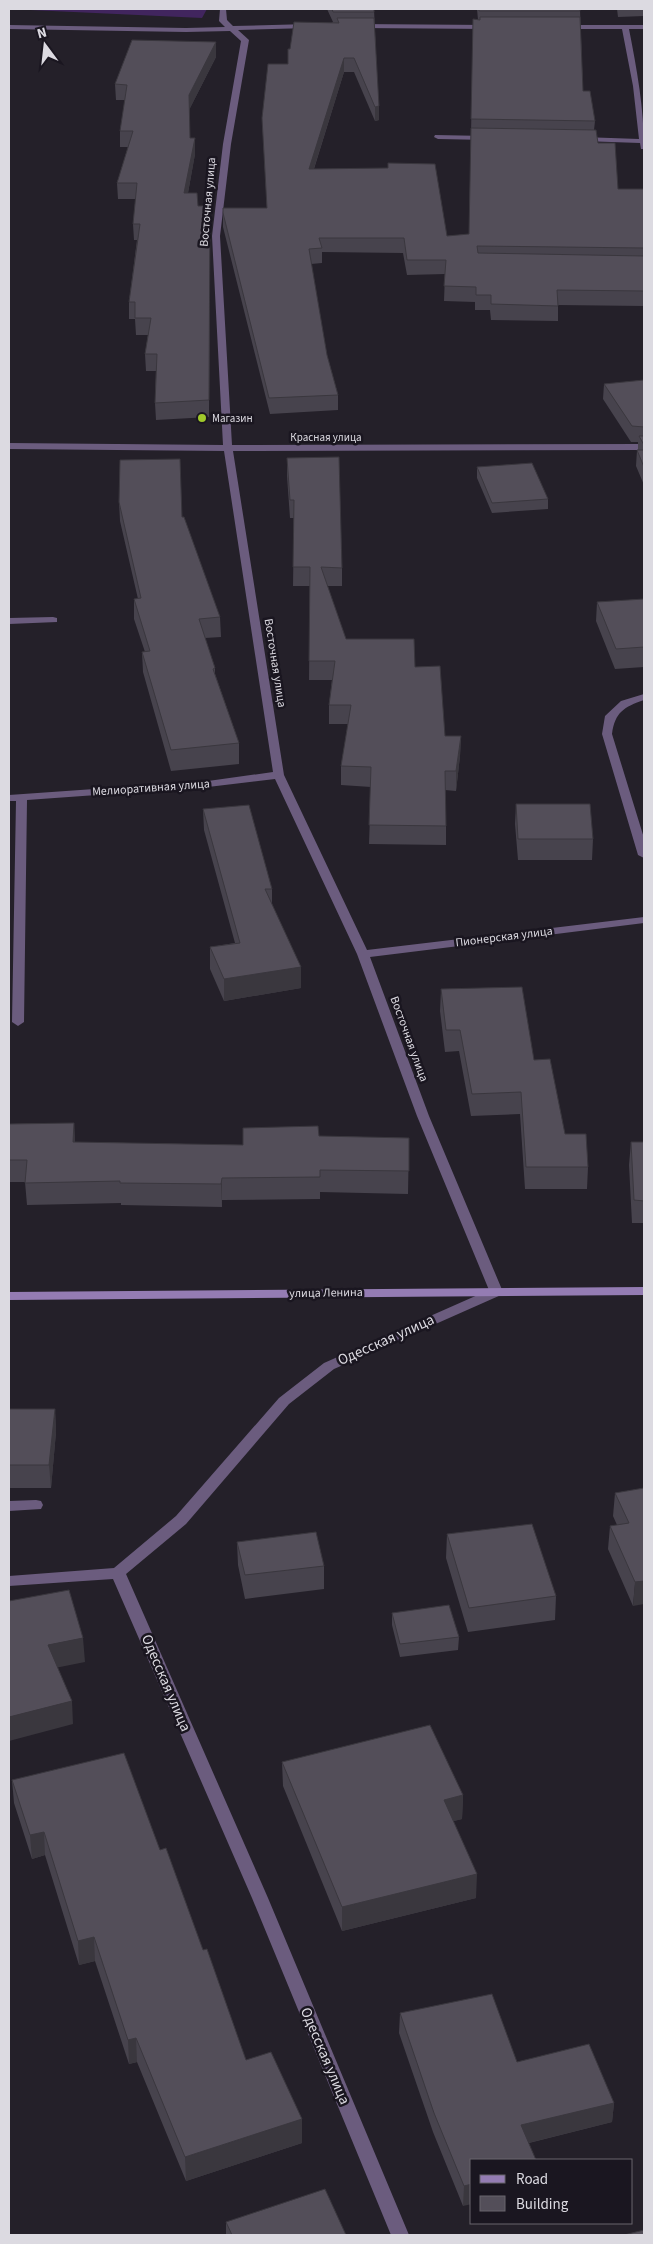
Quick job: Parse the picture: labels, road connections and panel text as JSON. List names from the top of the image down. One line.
{"streets":{"street":["Восточная улица","Красная улица","Мелиоративная улица","Пионерская улица","улица Ленина","Одесская улица"]},"crossings":[["Восточная улица","Красная улица"],["Восточная улица","Мелиоративная улица"],["Восточная улица","Пионерская улица"],["Восточная улица","улица Ленина"],["Восточная улица","Одесская улица"],["улица Ленина","Одесская улица"]],"places":["Магазин"],"legend":["Road","Building"],"north":"top"}
